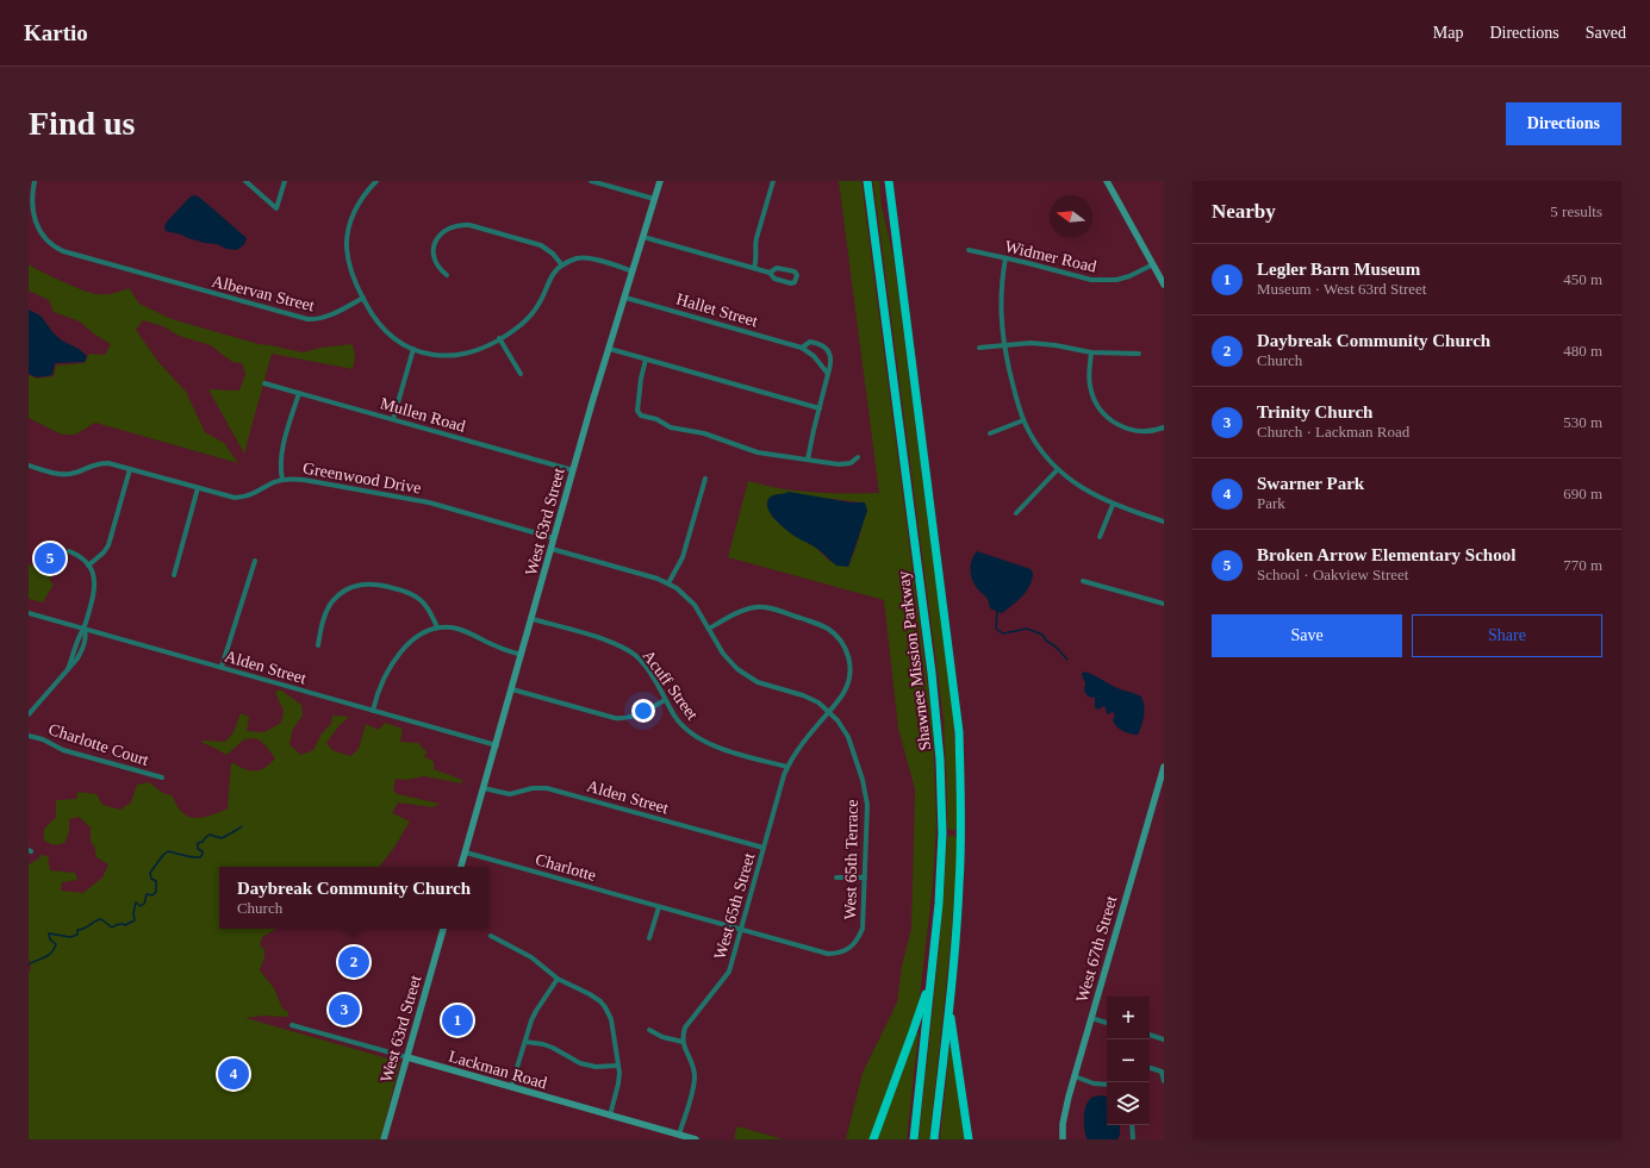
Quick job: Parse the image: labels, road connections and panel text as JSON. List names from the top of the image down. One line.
{"streets":{"highway":["Shawnee Mission Parkway"],"street":["Widmer Road","Albervan Street","Hallet Street","Mullen Road","Greenwood Drive","West 63rd Street","Alden Street","Acuff Street","Charlotte Court","West 65th Terrace","Charlotte","West 65th Street","West 67th Street","Lackman Road"]},"crossings":[["Hallet Street","West 63rd Street"],["Mullen Road","West 63rd Street"],["Greenwood Drive","West 63rd Street"],["West 63rd Street","Alden Street"],["West 63rd Street","Acuff Street"],["West 63rd Street","Charlotte"],["West 63rd Street","Lackman Road"],["Alden Street","West 65th Street"],["Acuff Street","West 65th Street"],["West 65th Terrace","Charlotte"],["West 65th Terrace","West 65th Street"],["Charlotte","West 65th Street"]],"north":"left","page":{"header":"Kartio","nav":["Map","Directions","Saved"],"buttons":["Directions",["Save","Share"]],"title":"Find us","heading":["Nearby","5 results"],"list":[{"mark":"1","name":"Legler Barn Museum","note":"Museum · West 63rd Street","value":"450 m"},{"mark":"2","name":"Daybreak Community Church","note":"Church","value":"480 m"},{"mark":"3","name":"Trinity Church","note":"Church · Lackman Road","value":"530 m"},{"mark":"4","name":"Swarner Park","note":"Park","value":"690 m"},{"mark":"5","name":"Broken Arrow Elementary School","note":"School · Oakview Street","value":"770 m"}],"pins":["5","2","3","1","4"],"popup":["Daybreak Community Church","Church"],"map_buttons":["+","−"]}}
